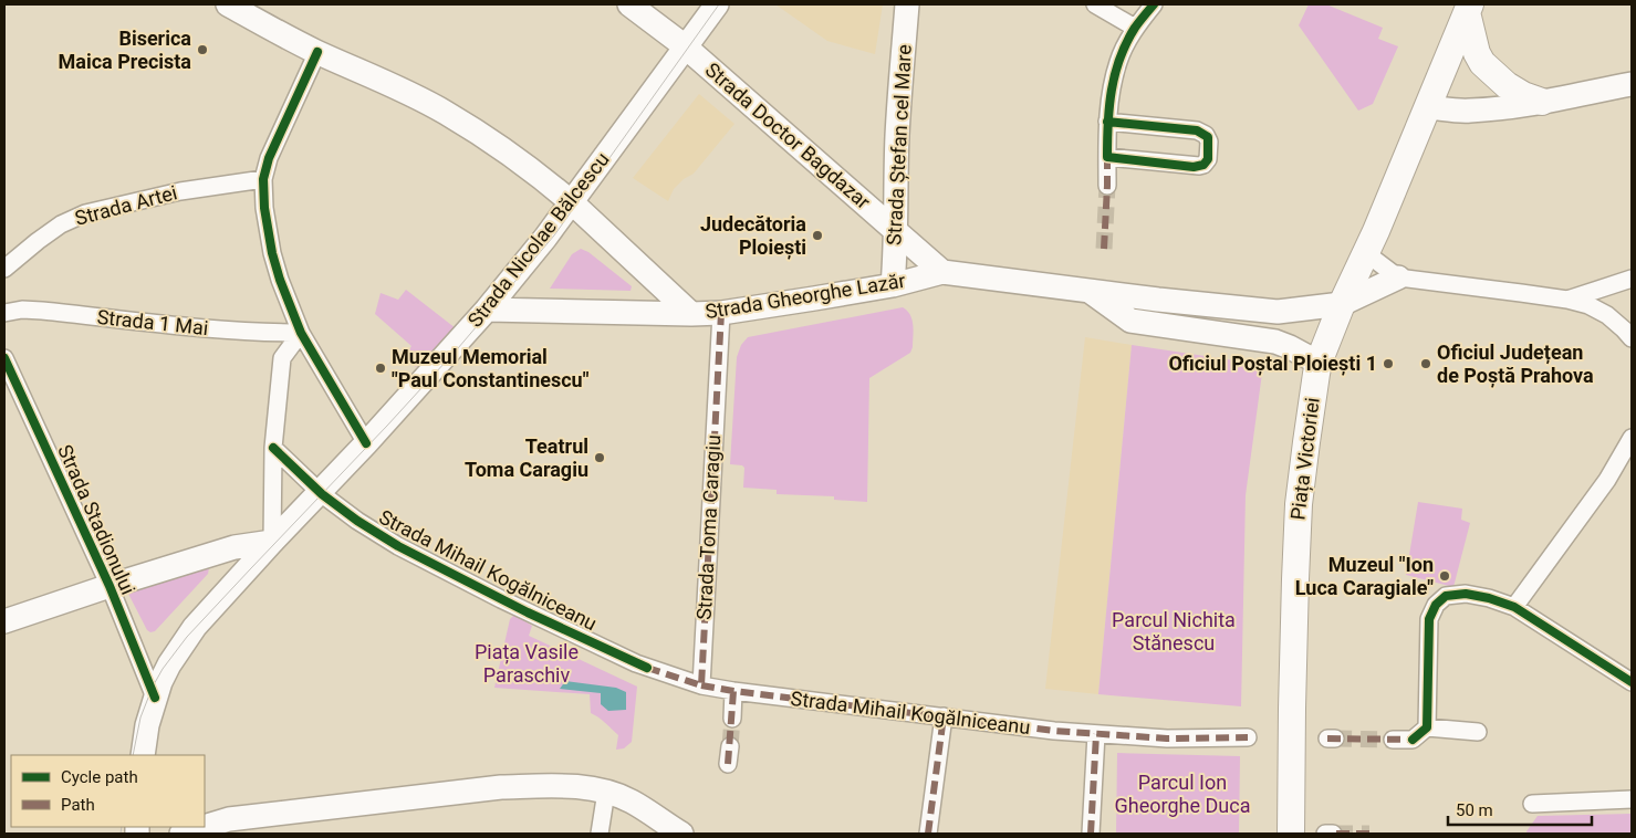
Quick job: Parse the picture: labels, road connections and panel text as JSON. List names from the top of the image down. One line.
{"streets":{"main road":["Strada Doctor Bagdazar","Strada Ștefan cel Mare","Strada Nicolae Bălcescu","Strada Gheorghe Lazăr","Piața Victoriei"],"street":["Strada Artei","Strada 1 Mai","Strada Stadionului","Strada Toma Caragiu","Strada Mihail Kogălniceanu"]},"crossings":[["Strada Doctor Bagdazar","Strada Ștefan cel Mare"],["Strada Doctor Bagdazar","Strada Nicolae Bălcescu"],["Strada Doctor Bagdazar","Strada Gheorghe Lazăr"],["Strada Ștefan cel Mare","Strada Gheorghe Lazăr"],["Strada Nicolae Bălcescu","Strada Gheorghe Lazăr"],["Strada Nicolae Bălcescu","Strada Stadionului"],["Strada Nicolae Bălcescu","Strada Mihail Kogălniceanu"],["Strada Gheorghe Lazăr","Piața Victoriei"],["Strada Gheorghe Lazăr","Strada Toma Caragiu"],["Strada Toma Caragiu","Strada Mihail Kogălniceanu"]],"parks":["Parcul Nichita Stănescu","Piața Vasile Paraschiv","Parcul Ion Gheorghe Duca"],"places":["Biserica Maica Precista","Judecătoria Ploiești","Oficiul Poștal Ploiești 1","Oficiul Județean de Poștă Prahova","Muzeul Memorial \"Paul Constantinescu\"","Teatrul Toma Caragiu","Muzeul \"Ion Luca Caragiale\""],"legend":["Cycle path","Path"],"scale_bar":"50 m"}
